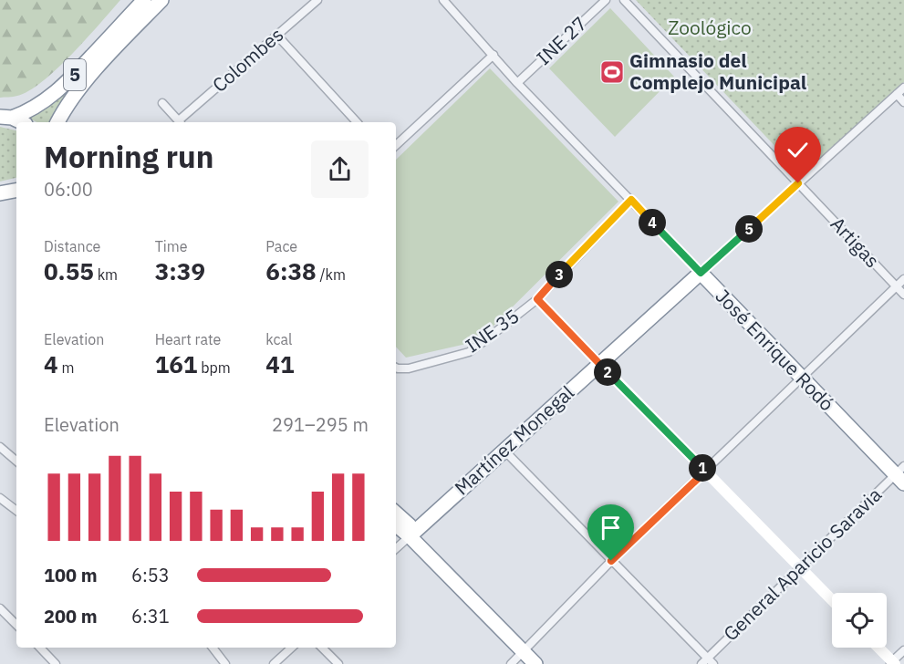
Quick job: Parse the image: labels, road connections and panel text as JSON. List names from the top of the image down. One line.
{"streets":{"highway":["5","José Enrique Rodó","Martínez Monegal"],"street":["INE 27","Colombes","Artigas","INE 35","General Aparicio Saravia"]},"crossings":[["INE 27","José Enrique Rodó"],["Artigas","Martínez Monegal"],["INE 35","José Enrique Rodó"],["José Enrique Rodó","Martínez Monegal"],["José Enrique Rodó","General Aparicio Saravia"]],"parks":["Zoológico"],"places":{"sports":["Gimnasio del Complejo Municipal"]},"page":{"heading":["Morning run","06:00"],"pins":["4","5","3","2","1"],"stats":[["Distance","0.55 km"],["Time","3:39"],["Pace","6:38 /km"],["Elevation","4 m"],["Heart rate","161 bpm"],["kcal","41"]],"chart":["Elevation","291–295 m"],"list":[{"name":"100 m","note":"6:53"},{"name":"200 m","note":"6:31"}]}}
